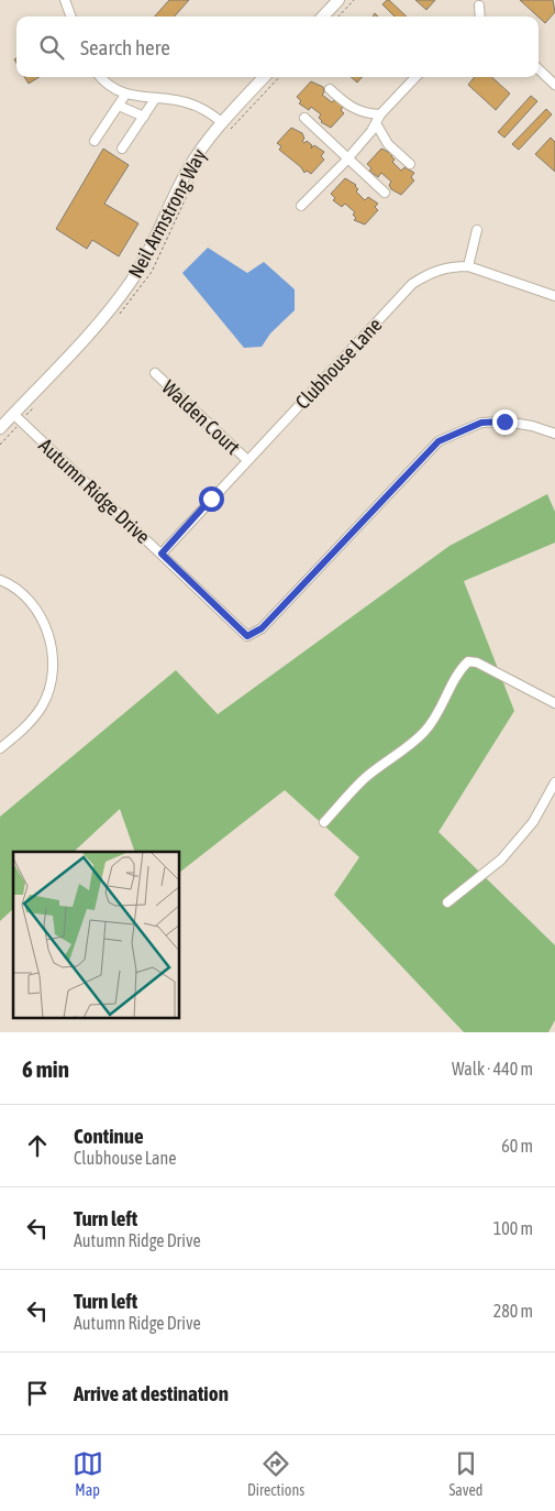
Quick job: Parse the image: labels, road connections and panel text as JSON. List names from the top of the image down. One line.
{"streets":{"main road":["Neil Armstrong Way"],"street":["Clubhouse Lane","Walden Court","Autumn Ridge Drive"]},"crossings":[["Neil Armstrong Way","Autumn Ridge Drive"],["Clubhouse Lane","Walden Court"],["Clubhouse Lane","Autumn Ridge Drive"]],"page":{"search":"Search here","heading":["6 min","Walk · 440 m"],"list":[["Continue","Clubhouse Lane","60 m"],["Turn left","Autumn Ridge Drive","100 m"],["Turn left","Autumn Ridge Drive","280 m"],"Arrive at destination"],"nav":["Map","Directions","Saved"]}}
